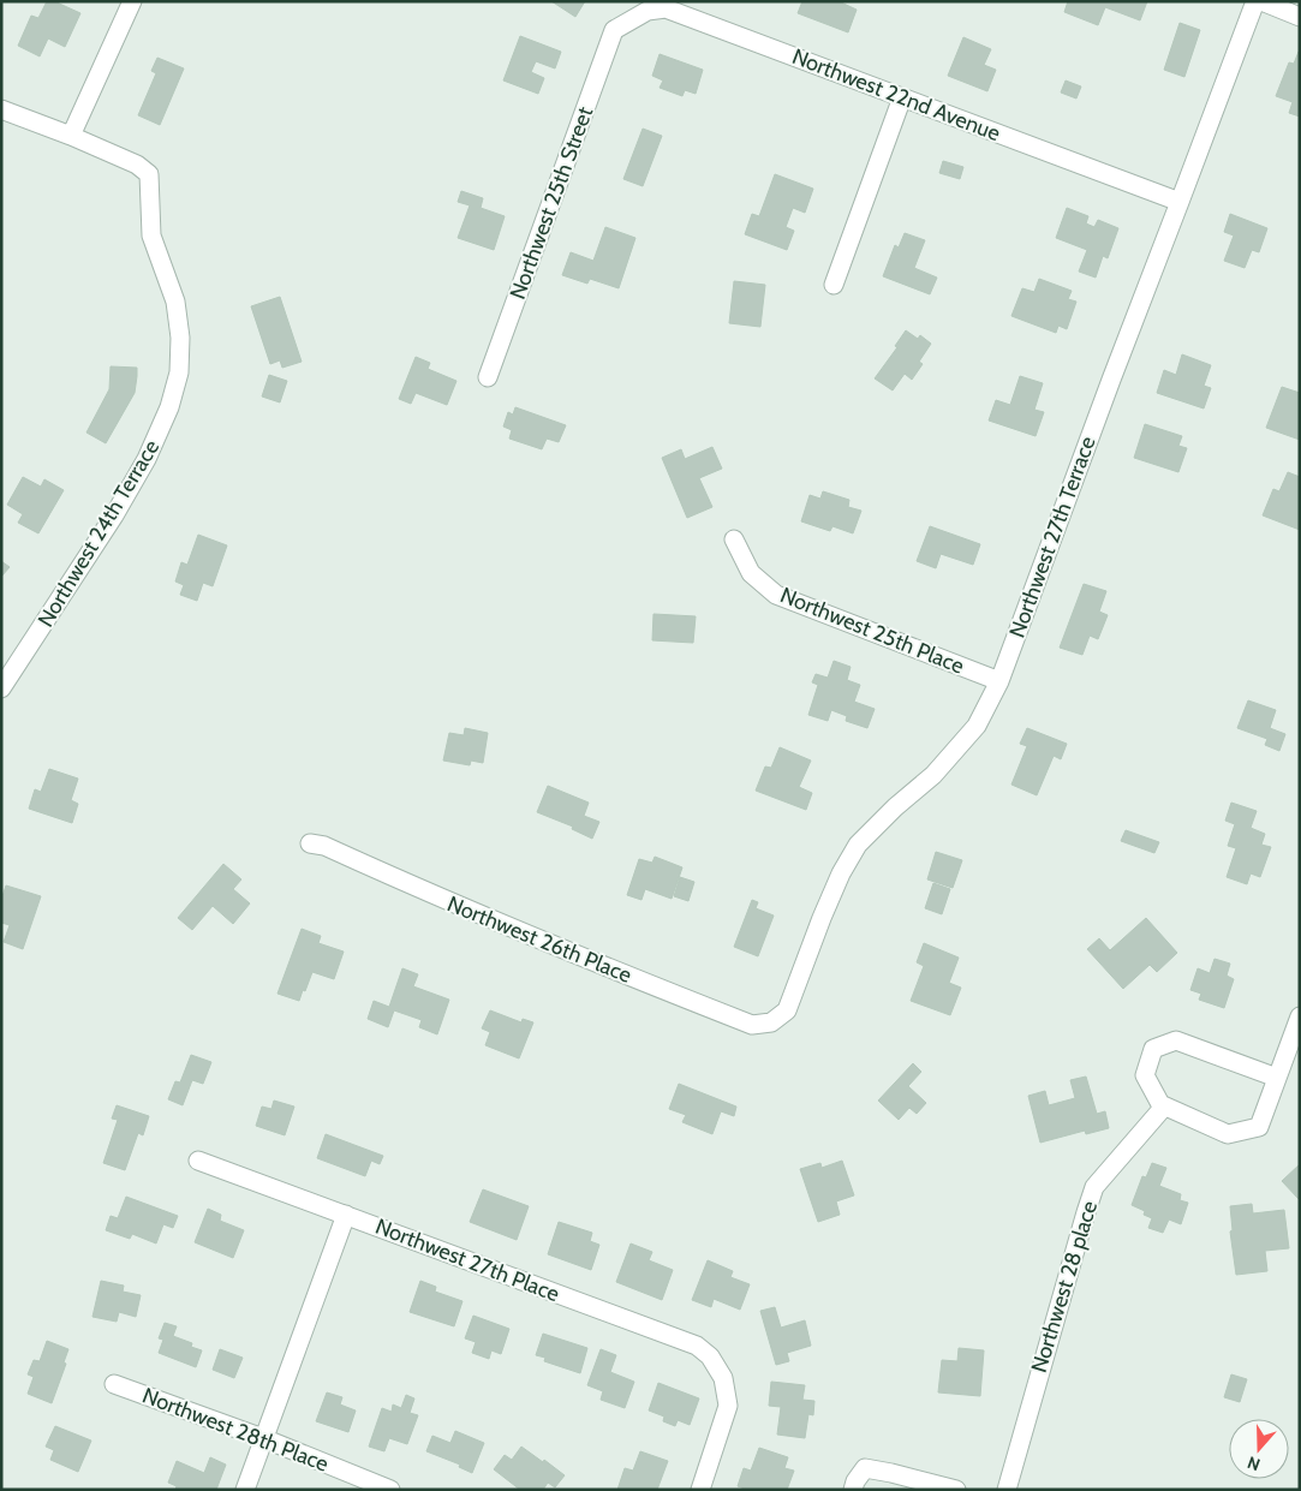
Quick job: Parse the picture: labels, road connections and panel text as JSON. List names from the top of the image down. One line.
{"streets":{"street":["Northwest 22nd Avenue","Northwest 25th Street","Northwest 24th Terrace","Northwest 27th Terrace","Northwest 25th Place","Northwest 26th Place","Northwest 27th Place","Northwest 28 place","Northwest 28th Place"]},"crossings":[["Northwest 22nd Avenue","Northwest 25th Street"],["Northwest 22nd Avenue","Northwest 27th Terrace"],["Northwest 27th Terrace","Northwest 25th Place"],["Northwest 27th Terrace","Northwest 26th Place"]],"north":"bottom"}
